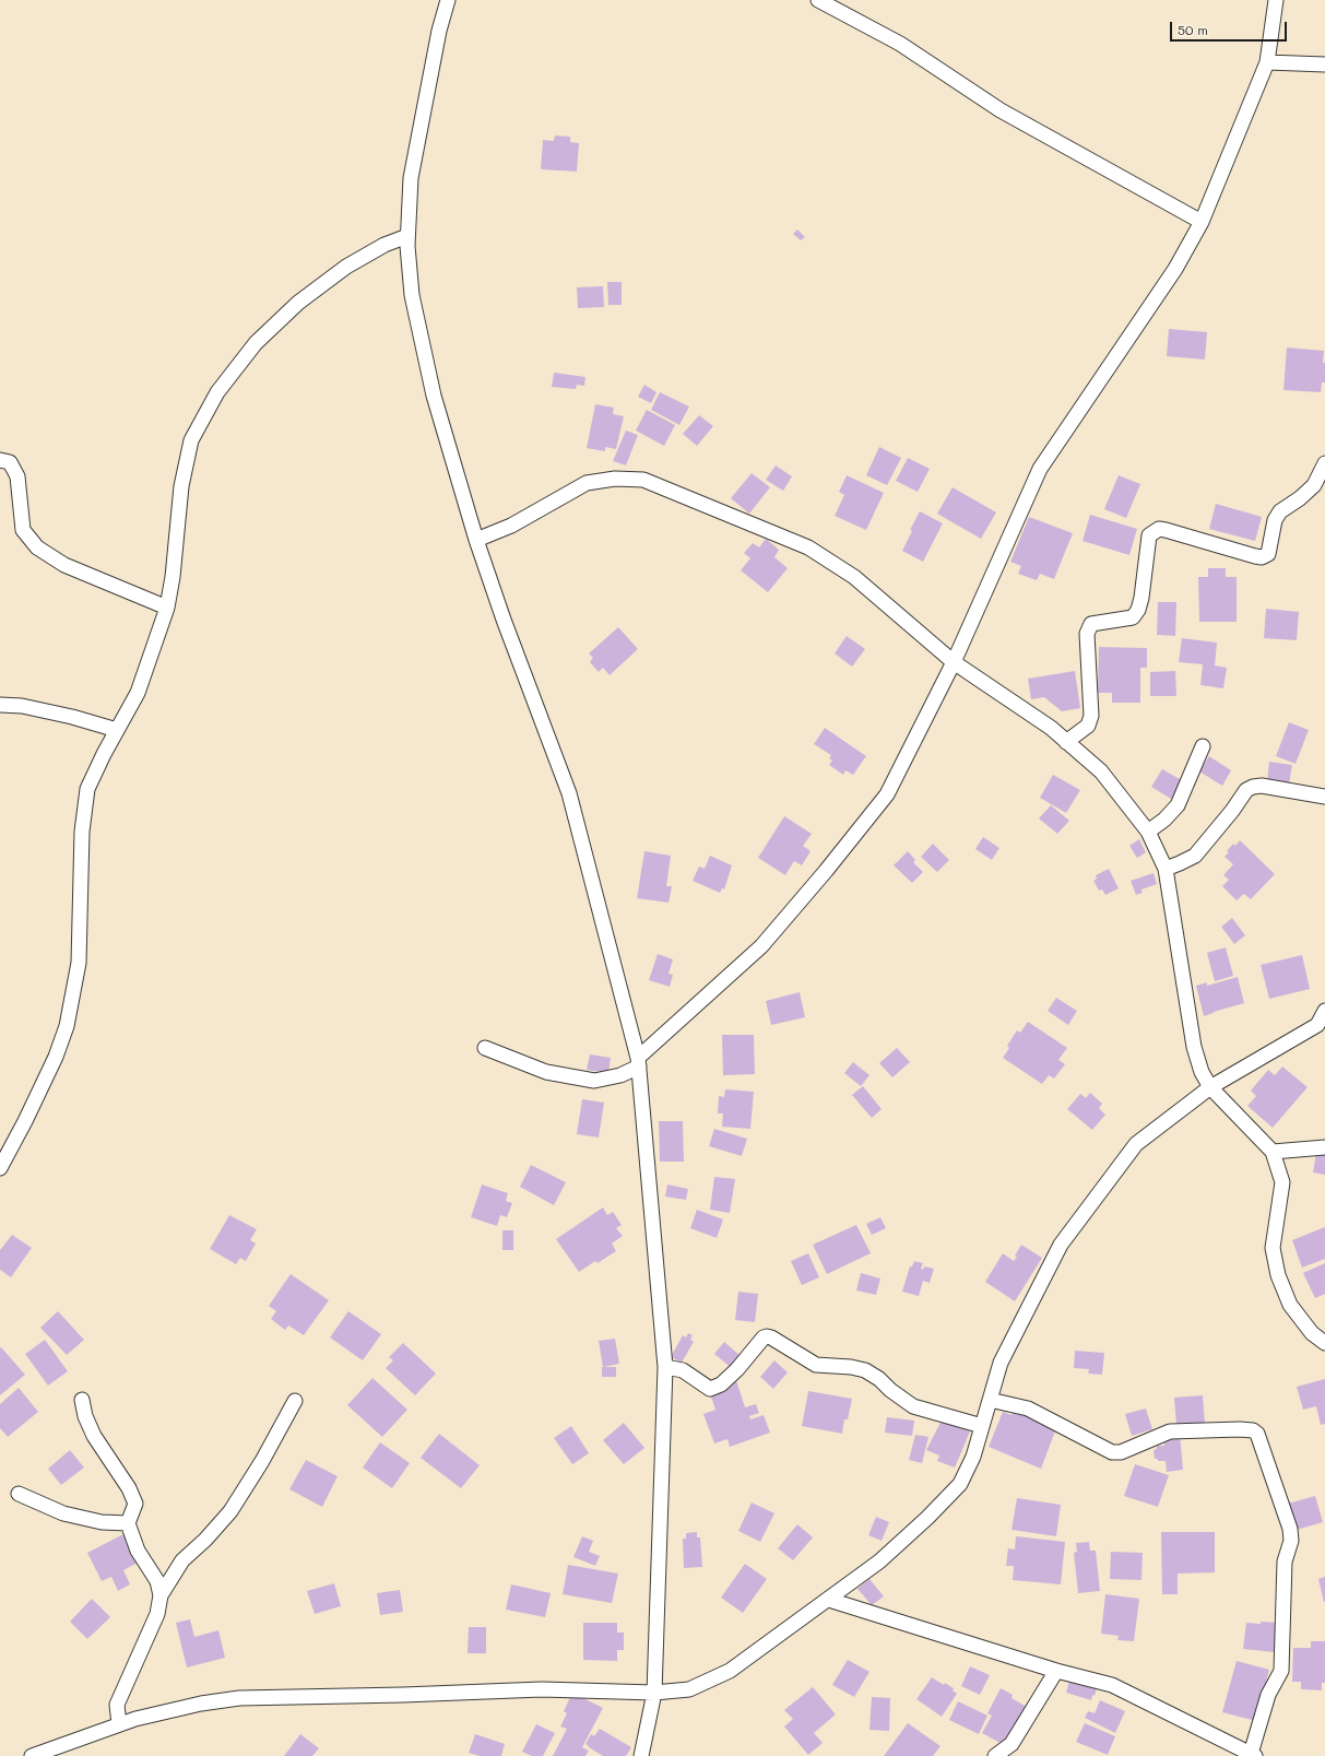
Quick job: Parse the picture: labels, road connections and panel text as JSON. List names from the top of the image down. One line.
{"scale_bar":"50 m"}
